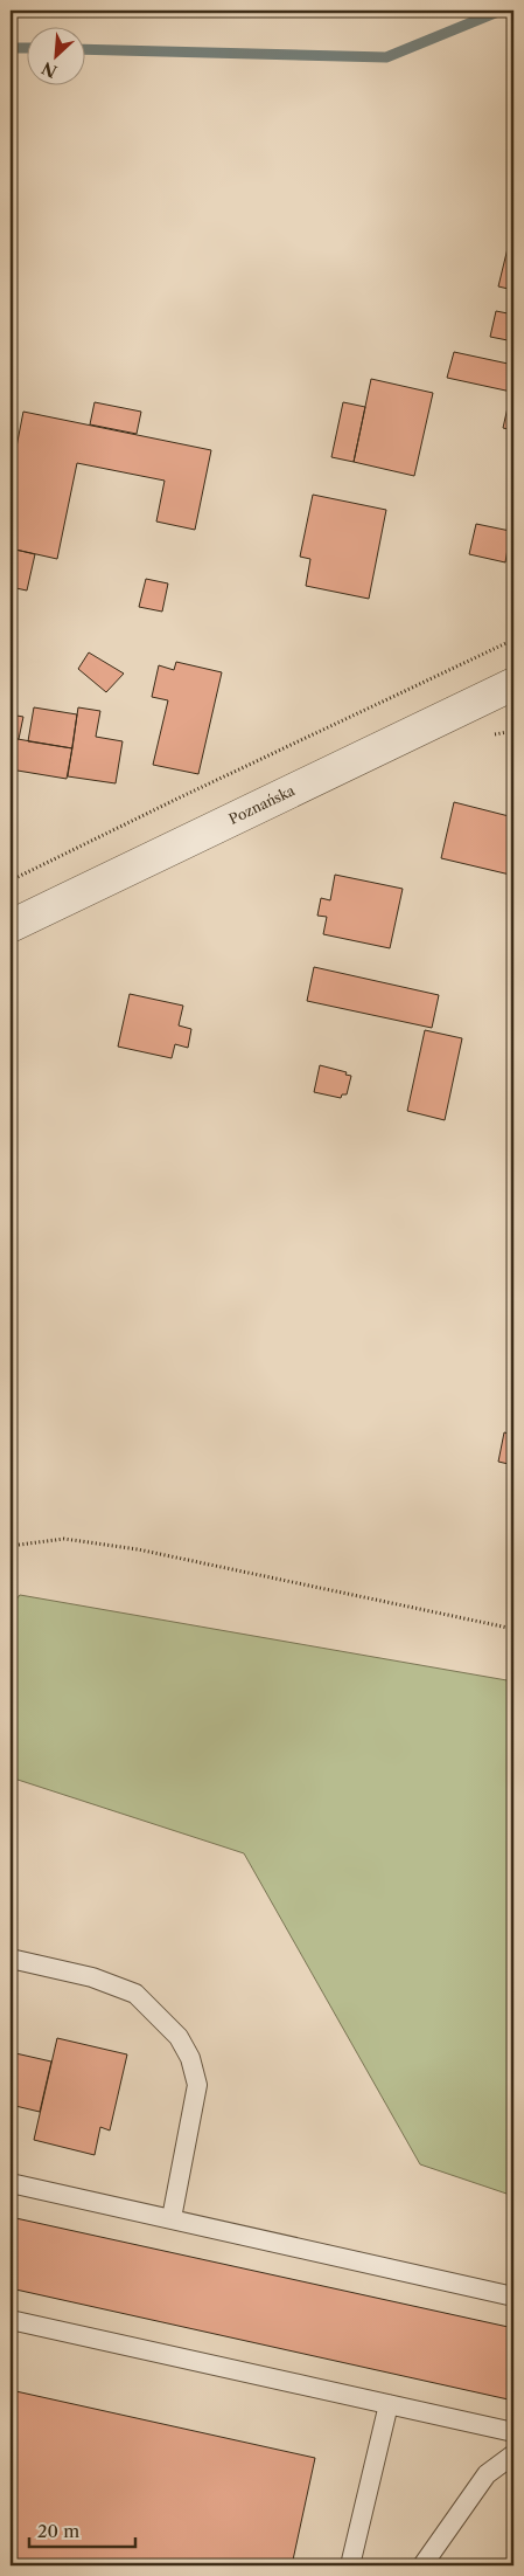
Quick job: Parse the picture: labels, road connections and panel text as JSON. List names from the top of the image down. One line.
{"streets":{"street":["Poznańska"]},"scale_bar":"20 m","north":"bottom left"}
